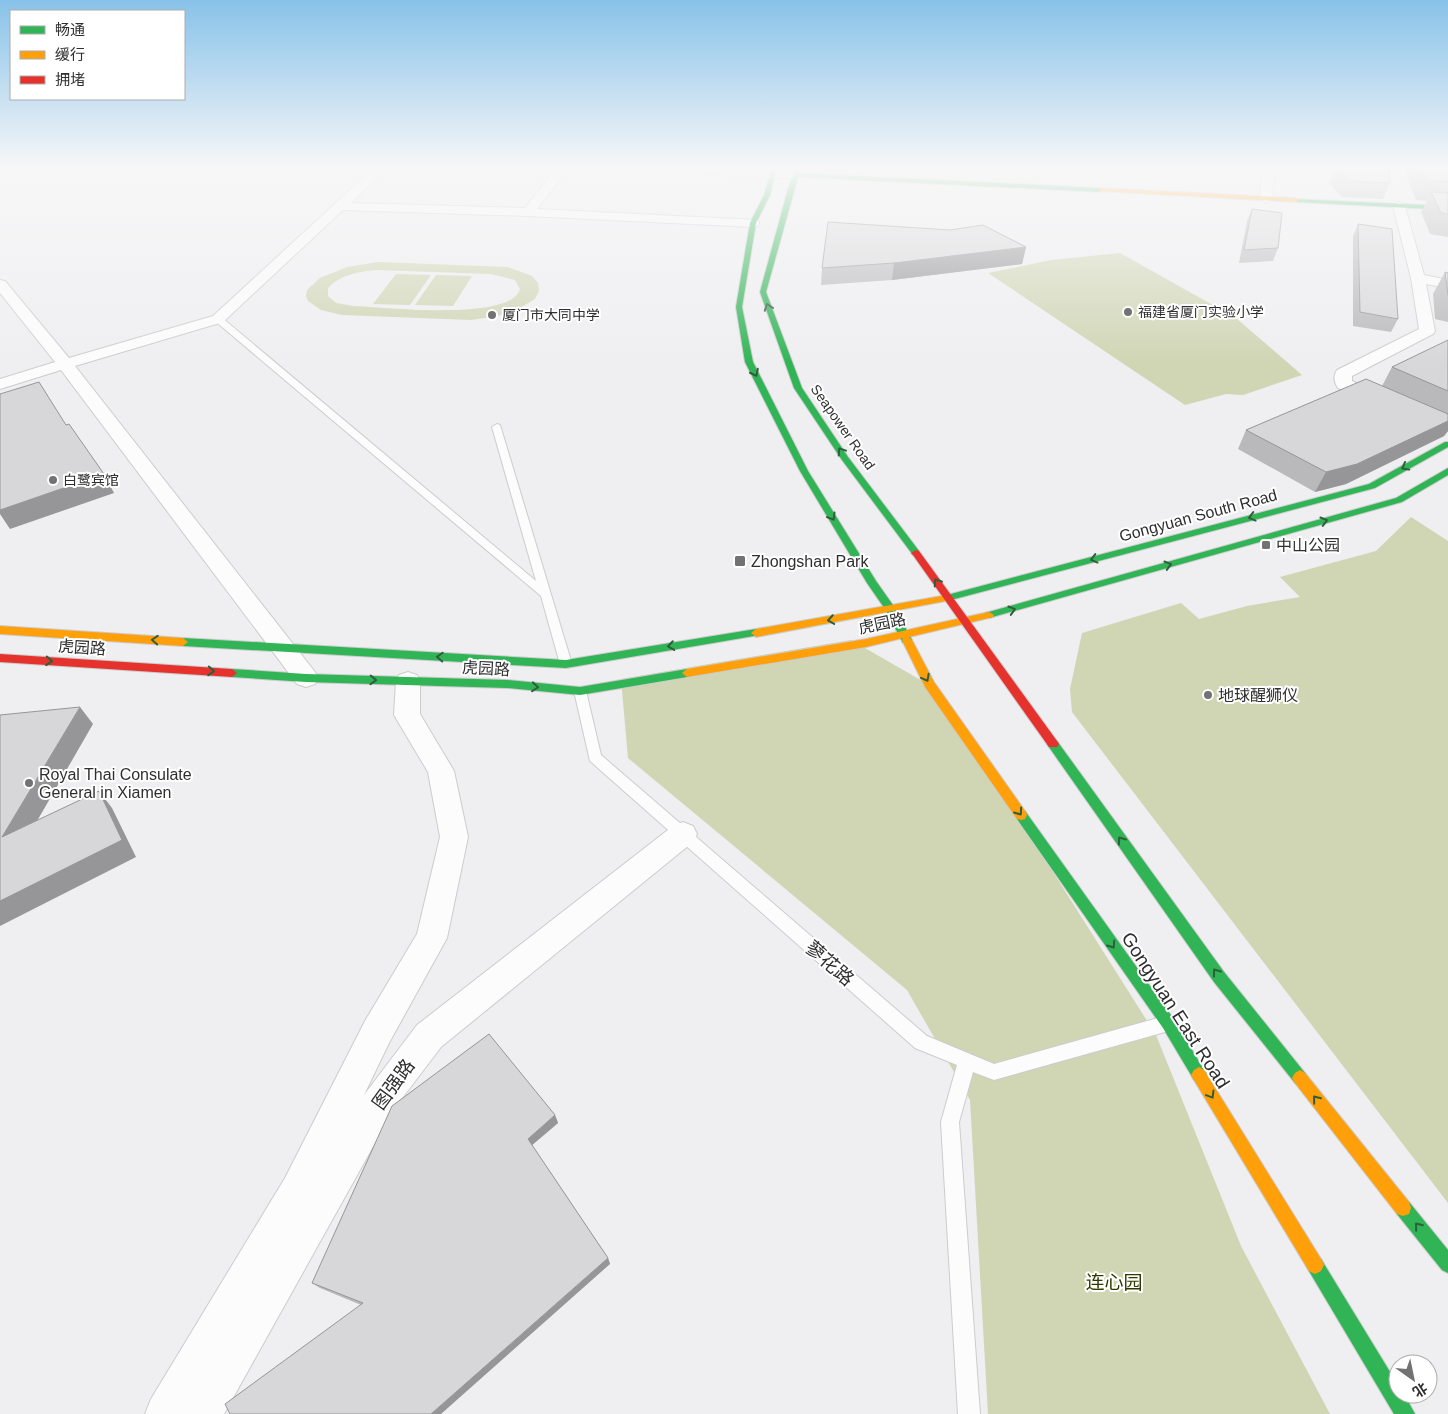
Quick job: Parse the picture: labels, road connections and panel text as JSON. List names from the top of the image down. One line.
{"streets":{"main road":["Seapower Road","Gongyuan South Road","虎园路","Gongyuan East Road"],"street":["图强路"],"lane":["蓼花路"]},"crossings":[["Seapower Road","Gongyuan South Road"],["Seapower Road","虎园路"],["Gongyuan South Road","虎园路"],["虎园路","蓼花路"],["虎园路","Gongyuan East Road"],["蓼花路","Gongyuan East Road"],["蓼花路","图强路"]],"parks":["连心园"],"places":{"other":["福建省厦门实验小学","厦门市大同中学","白鹭宾馆","地球醒狮仪","Royal Thai Consulate General in Xiamen"],"transit":["中山公园","Zhongshan Park"]},"legend":["畅通","缓行","拥堵"],"north":"bottom right"}
